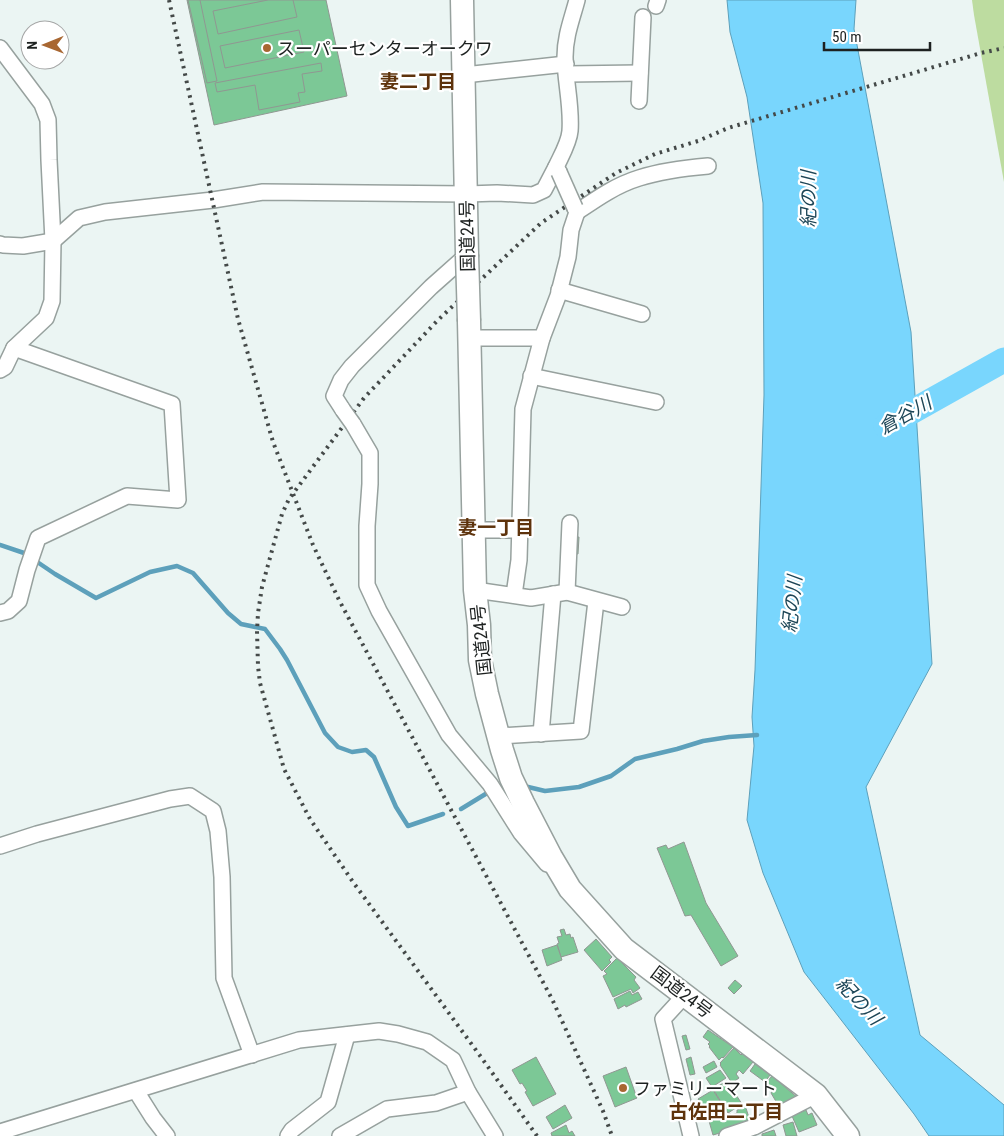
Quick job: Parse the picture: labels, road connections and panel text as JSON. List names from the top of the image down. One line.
{"streets":{"highway":["国道24号"]},"districts":["妻二丁目","妻一丁目","古佐田二丁目"],"water":["紀の川","倉谷川"],"places":["スーパーセンターオークワ","ファミリーマート"],"scale_bar":"50 m","north":"left"}
